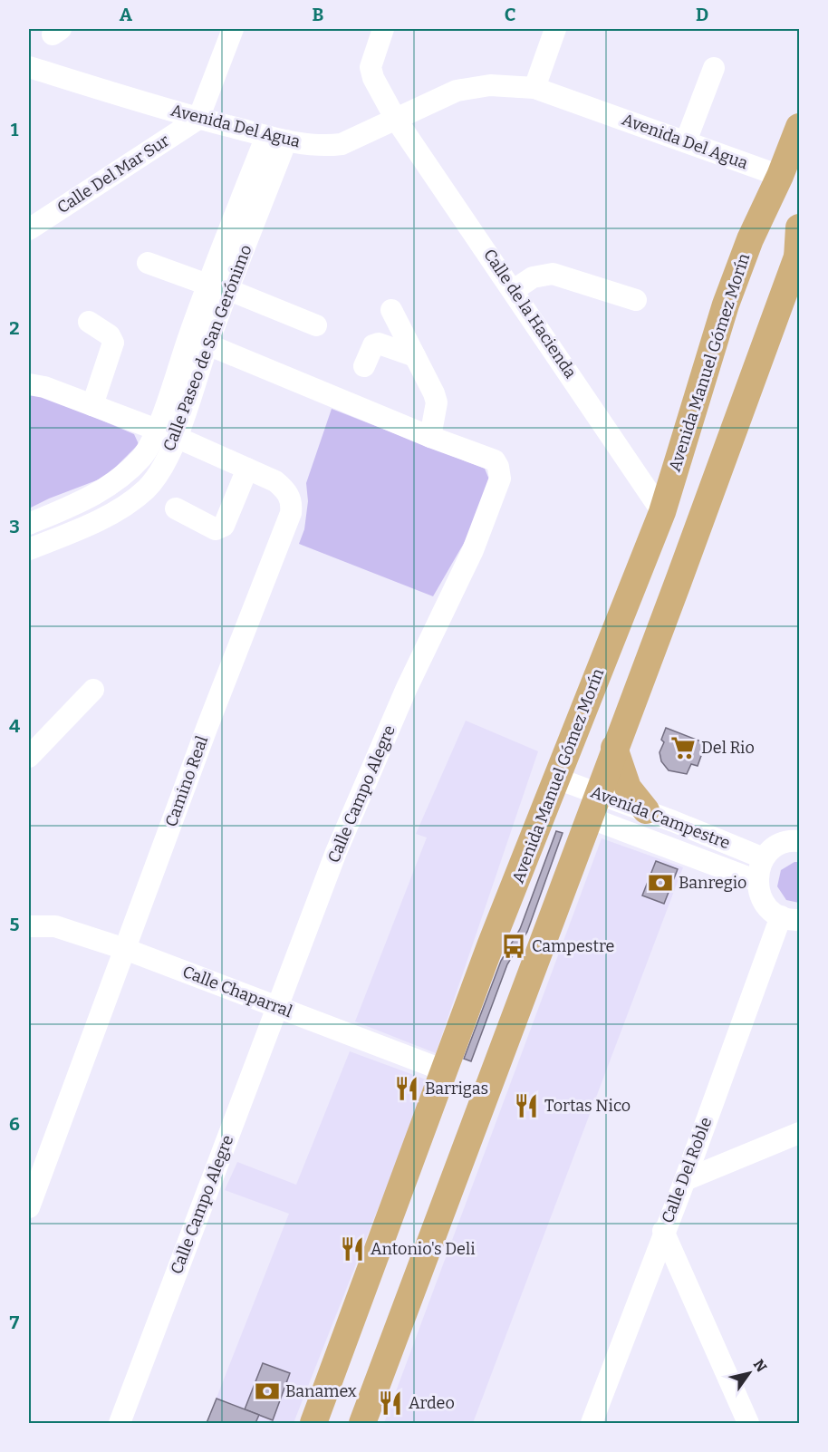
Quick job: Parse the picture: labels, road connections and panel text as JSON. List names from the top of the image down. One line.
{"streets":{"main road":["Avenida Manuel Gómez Morín"],"street":["Avenida Del Agua","Calle Del Mar Sur","Calle de la Hacienda","Calle Paseo de San Gerónimo","Camino Real","Calle Campo Alegre","Avenida Campestre","Calle Chaparral","Calle Del Roble"]},"crossings":[["Avenida Del Agua","Calle Del Mar Sur"],["Avenida Del Agua","Calle de la Hacienda"],["Avenida Del Agua","Calle Paseo de San Gerónimo"],["Avenida Del Agua","Avenida Manuel Gómez Morín"],["Calle de la Hacienda","Avenida Manuel Gómez Morín"],["Calle Paseo de San Gerónimo","Camino Real"],["Calle Paseo de San Gerónimo","Calle Campo Alegre"],["Avenida Manuel Gómez Morín","Avenida Campestre"],["Avenida Manuel Gómez Morín","Calle Chaparral"],["Camino Real","Calle Chaparral"],["Calle Campo Alegre","Calle Chaparral"]],"places":{"supermarket":["Del Rio"],"bank":["Banregio","Banamex"],"bus stop":["Campestre"],"restaurant":["Barrigas","Tortas Nico","Antonio's Deli","Ardeo"]},"north":"top right","grid":{"columns":["A","B","C","D"],"rows":["1","2","3","4","5","6","7"]}}
